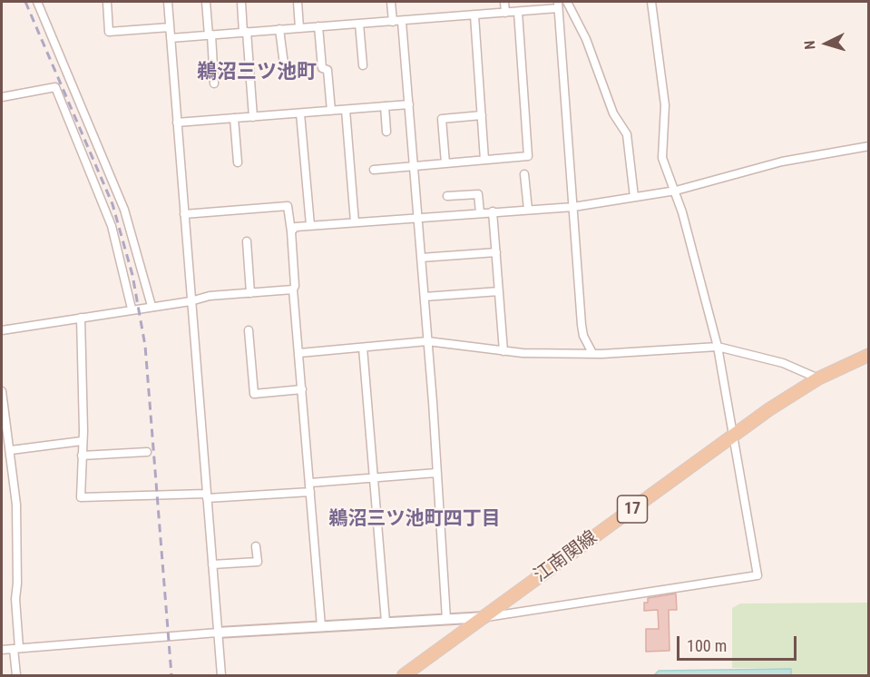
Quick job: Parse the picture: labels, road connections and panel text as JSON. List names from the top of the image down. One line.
{"streets":{"main road":["17","江南関線"]},"districts":["鵜沼三ツ池町","鵜沼三ツ池町四丁目"],"scale_bar":"100 m","north":"left"}
